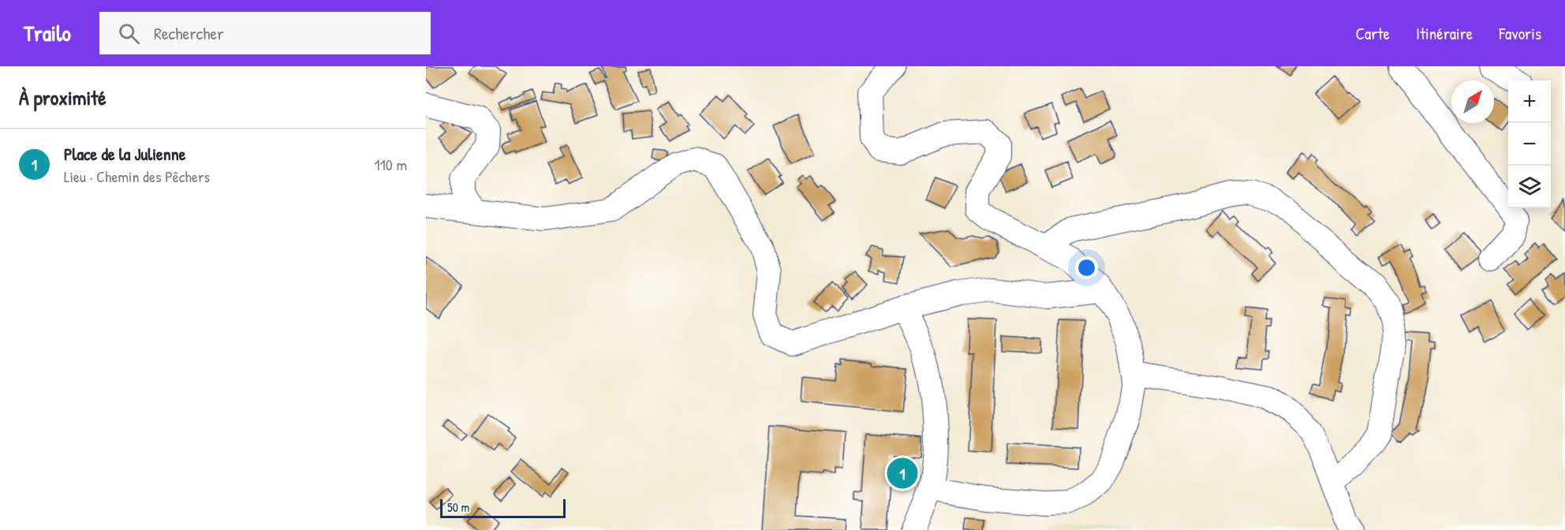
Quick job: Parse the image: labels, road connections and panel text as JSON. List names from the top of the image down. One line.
{"scale_bar":"50 m","north":"top right","page":{"header":"Trailo","search":"Rechercher","nav":["Carte","Itinéraire","Favoris"],"heading":"À proximité","map_buttons":["+","−"],"list":[{"mark":"1","name":"Place de la Julienne","note":"Lieu · Chemin des Pêchers","value":"110 m"}],"pins":"1","scale":"50 m"}}
